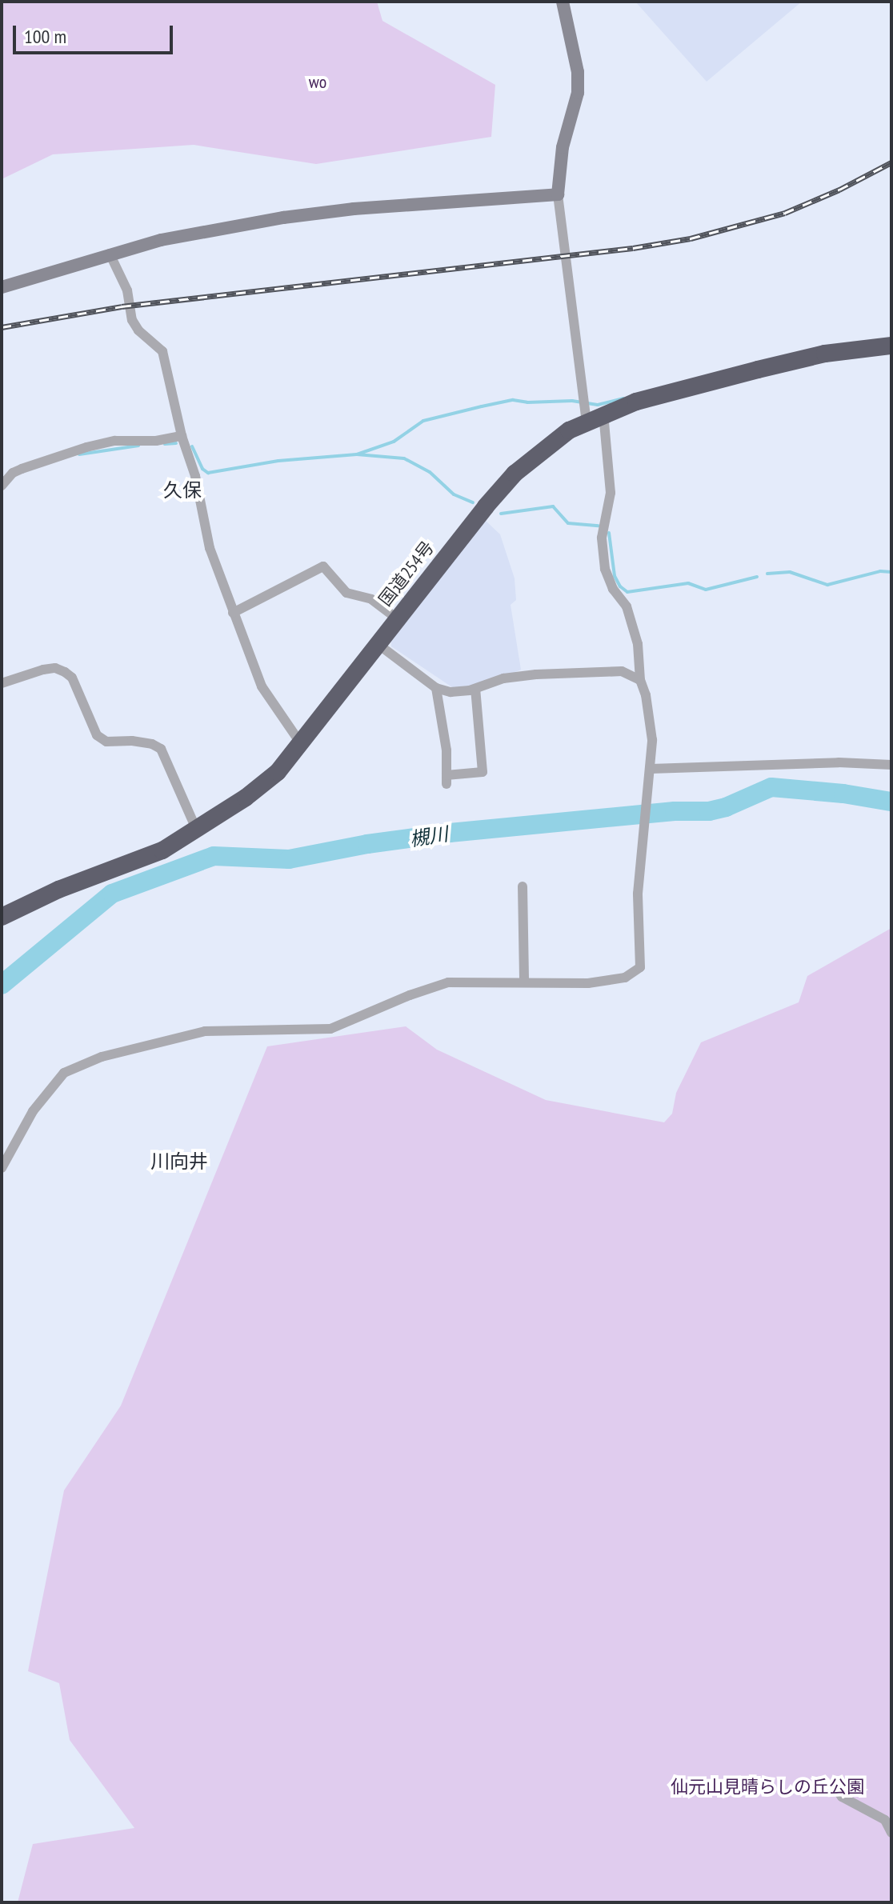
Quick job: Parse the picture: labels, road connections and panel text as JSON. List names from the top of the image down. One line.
{"streets":{"highway":["国道254号"]},"districts":["久保","川向井"],"water":["槻川"],"parks":["wo","仙元山見晴らしの丘公園"],"scale_bar":"100 m"}
